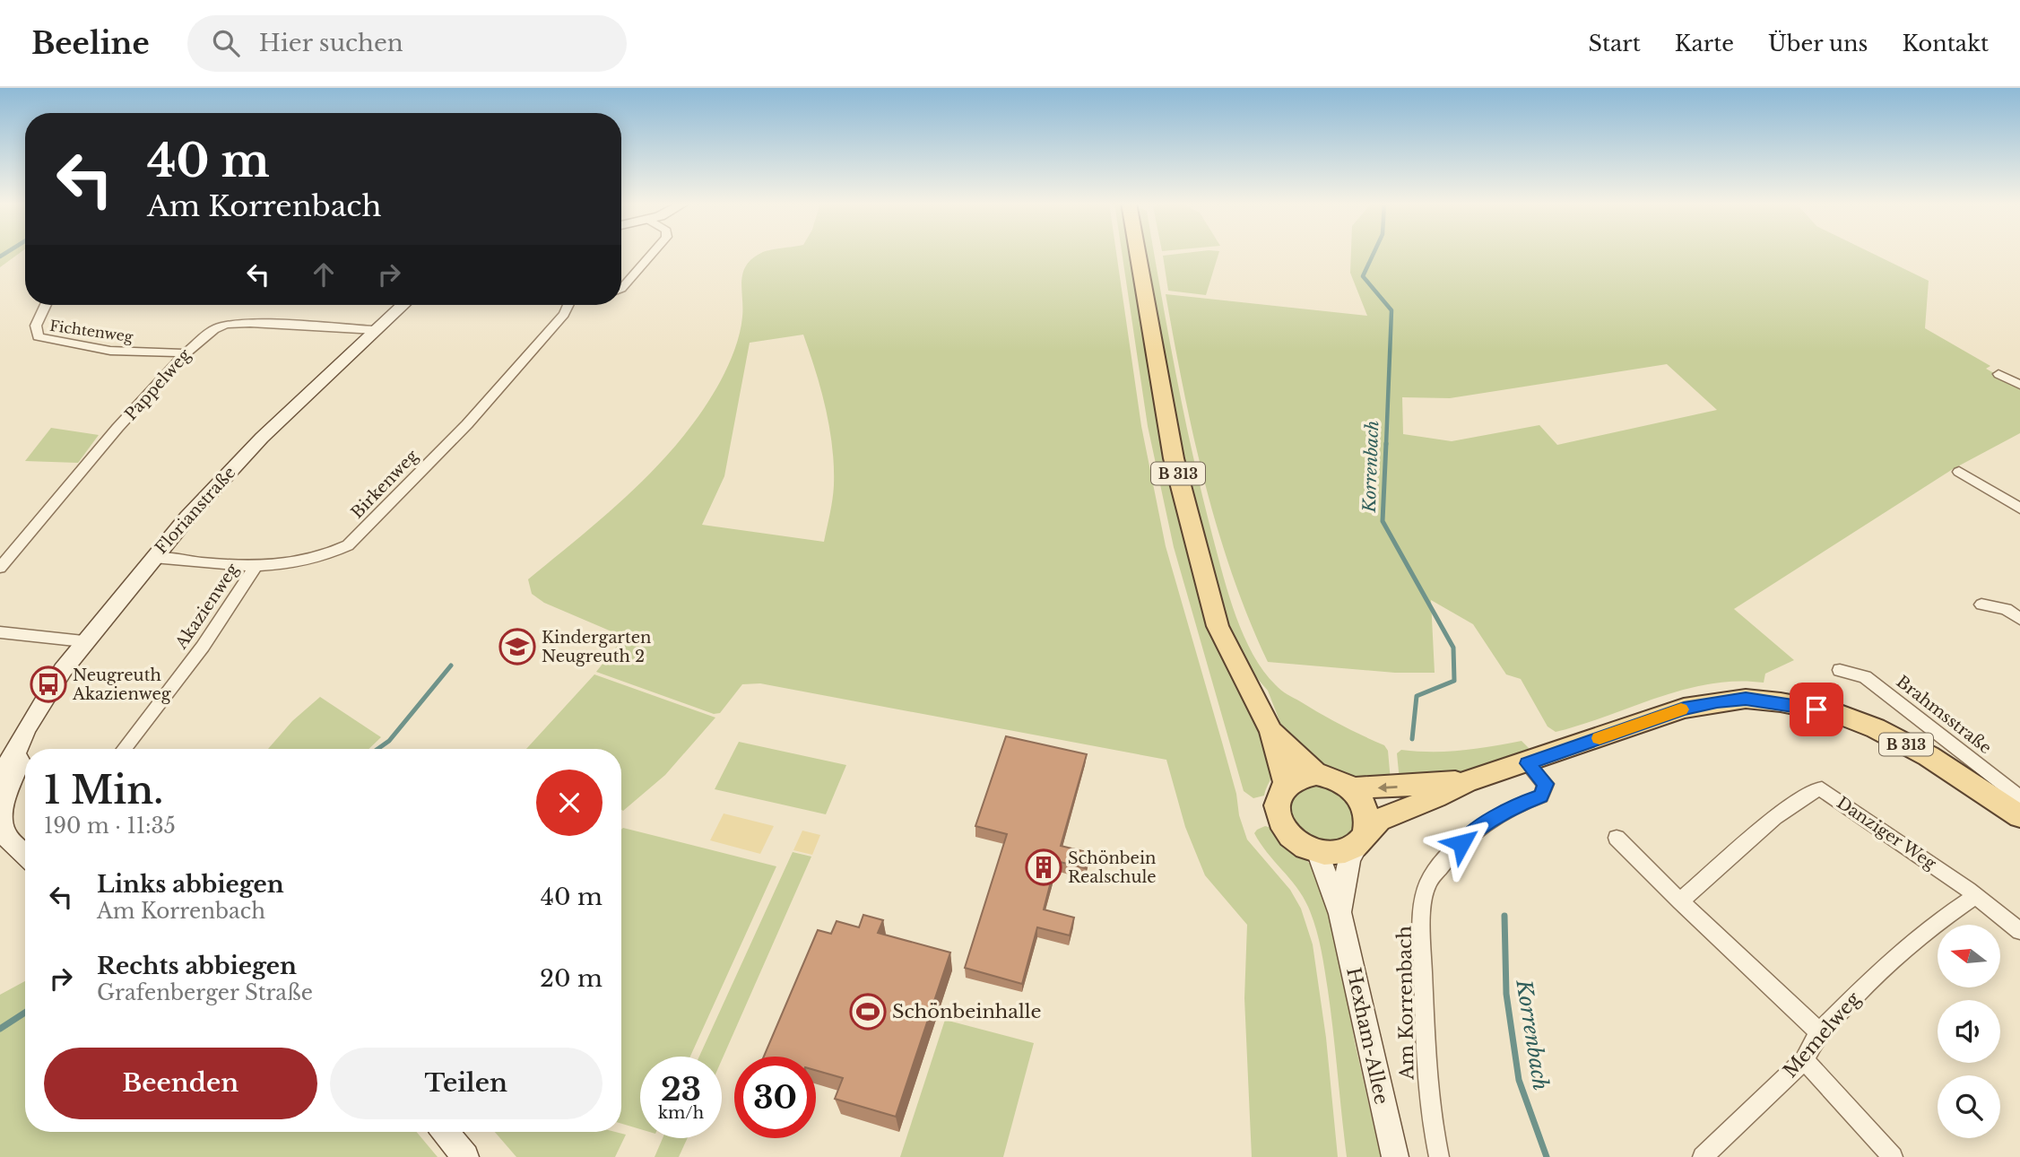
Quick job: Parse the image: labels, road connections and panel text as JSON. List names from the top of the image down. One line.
{"streets":{"main road":["B 313"],"street":["Fichtenweg","Pappelweg","Birkenweg","Florianstraße","Akazienweg","Brahmsstraße","Danziger Weg","Am Korrenbach","Memelweg","Hexham-Allee"]},"crossings":[["Fichtenweg","Pappelweg"],["Pappelweg","Florianstraße"],["B 313","Am Korrenbach"],["B 313","Hexham-Allee"],["Birkenweg","Florianstraße"],["Birkenweg","Akazienweg"],["Danziger Weg","Memelweg"]],"water":["Korrenbach"],"places":{"school or university":["Kindergarten Neugreuth 2"],"bus stop":["Neugreuth Akazienweg"],"building":["Schönbein Realschule"],"sports":["Schönbeinhalle"]},"north":"left","page":{"header":"Beeline","search":"Hier suchen","nav":["Start","Karte","Über uns","Kontakt"],"turn":["40 m","Am Korrenbach"],"heading":["1 Min.","190 m · 11:35"],"list":[{"name":"Links abbiegen","note":"Am Korrenbach","value":"40 m"},{"name":"Rechts abbiegen","note":"Grafenberger Straße","value":"20 m"}],"buttons":["Beenden","Teilen"],"speed":"23 km/h","limit":"30"}}
